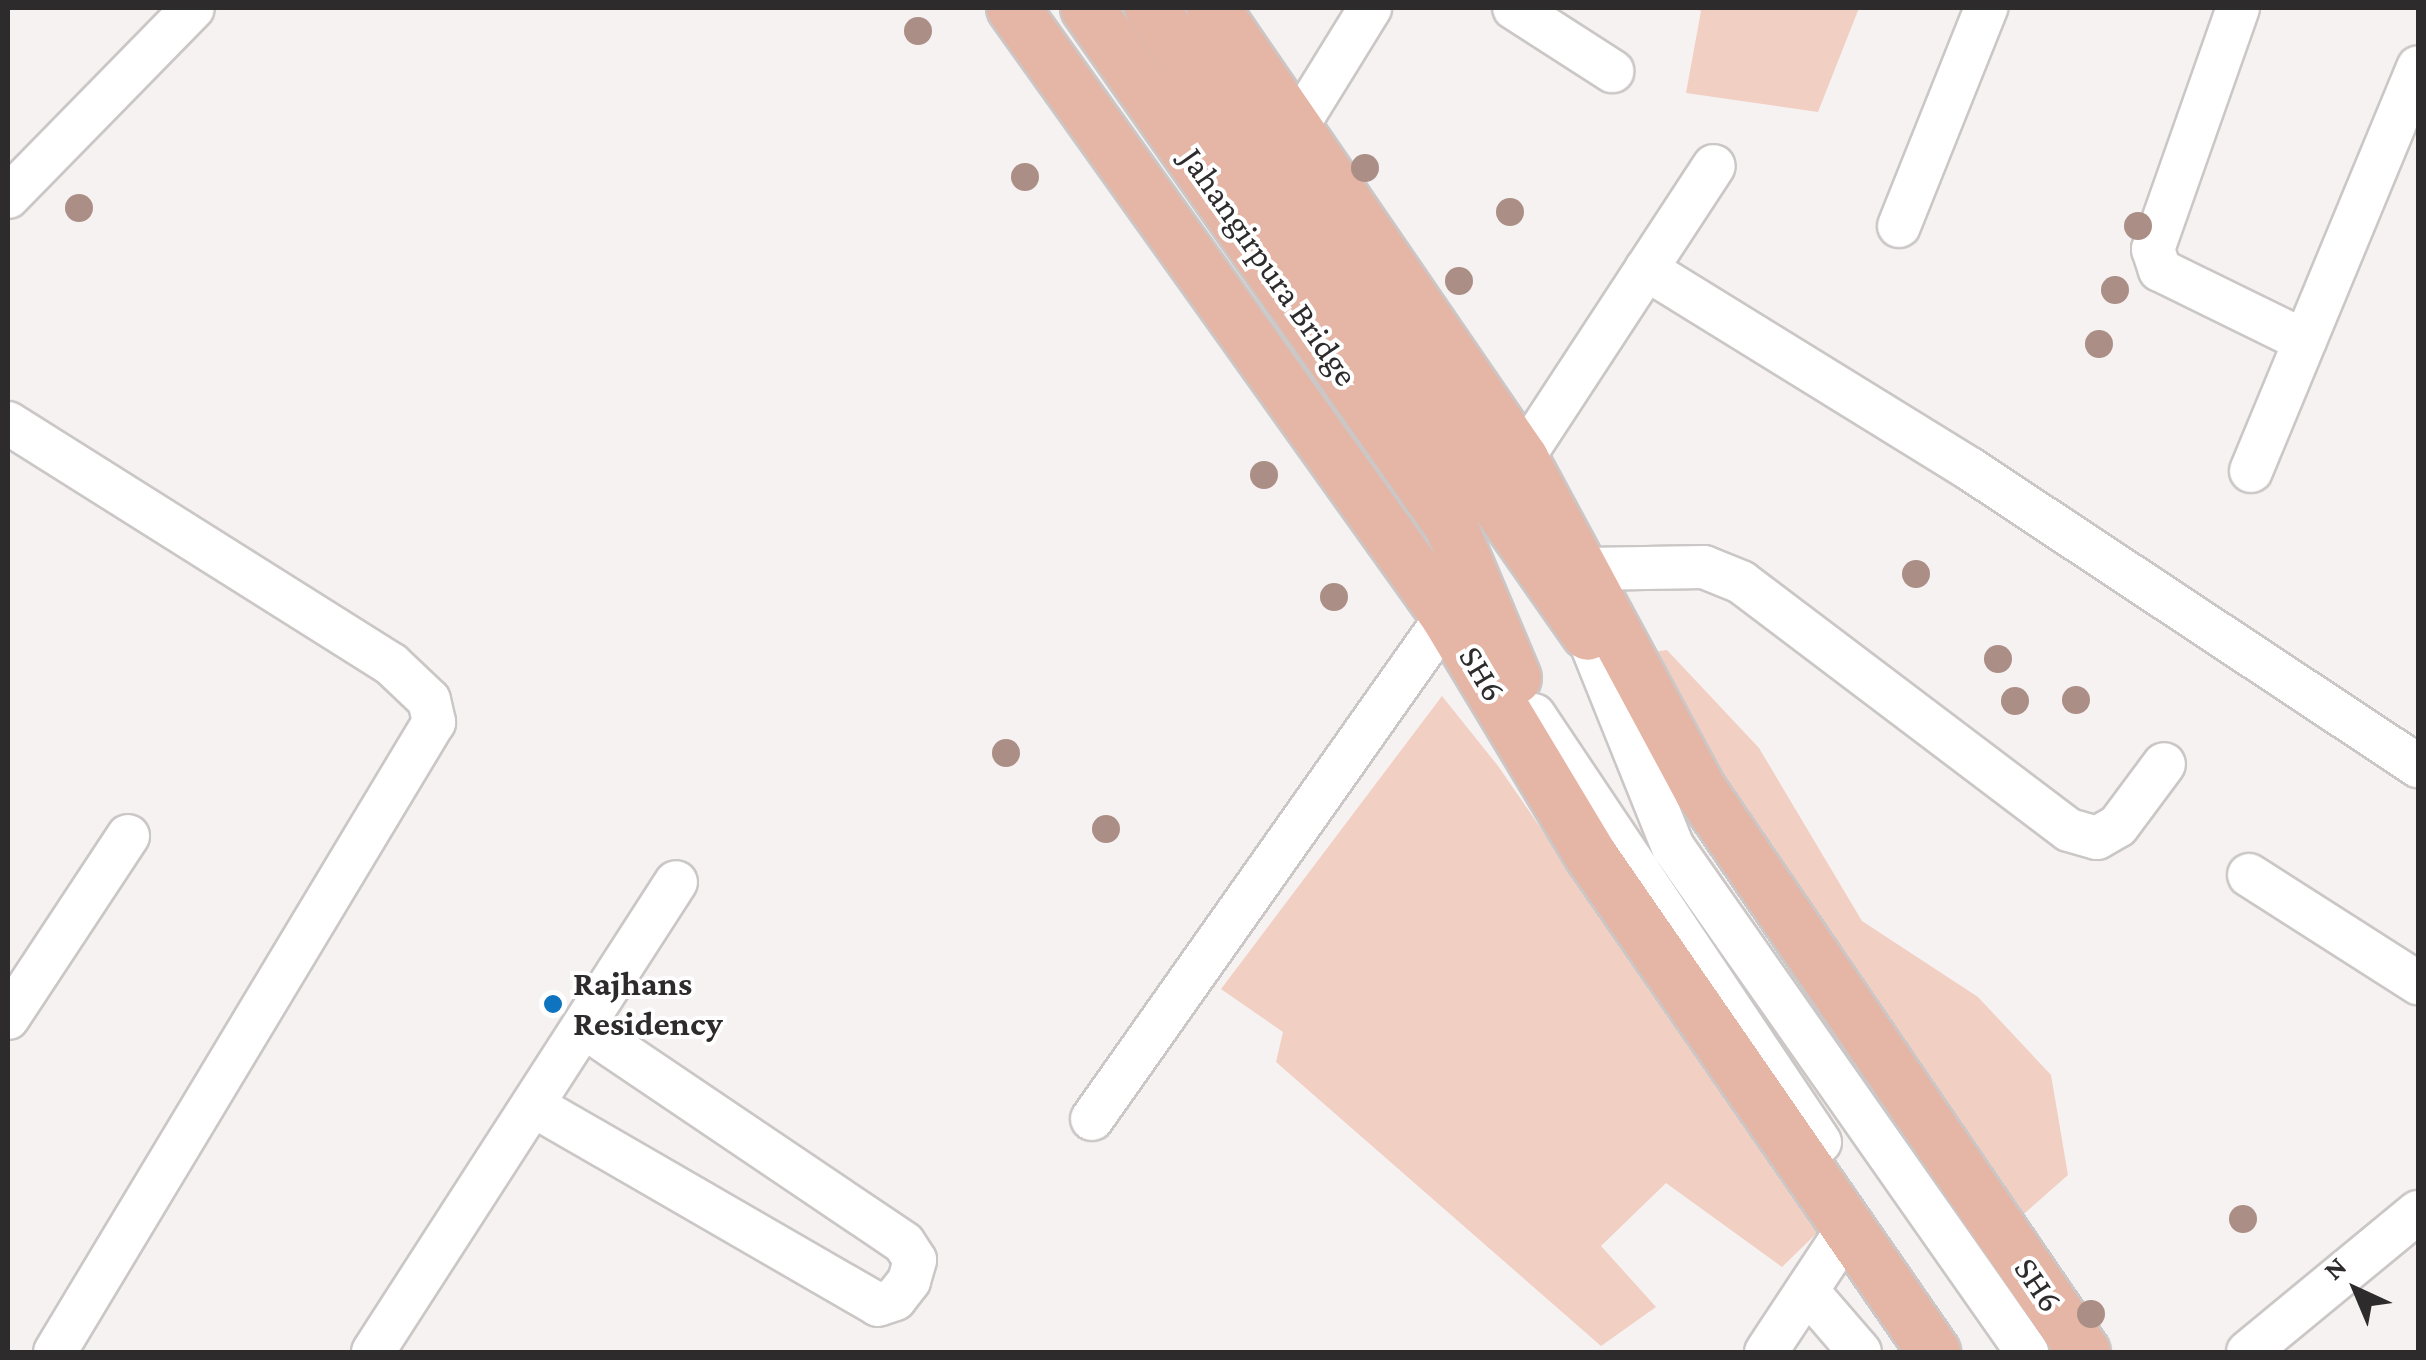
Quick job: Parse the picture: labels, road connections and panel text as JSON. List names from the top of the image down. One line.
{"streets":{"main road":["Jahangirpura Bridge","SH6"]},"crossings":[["Jahangirpura Bridge","SH6"]],"places":["Rajhans Residency"],"north":"top left"}
